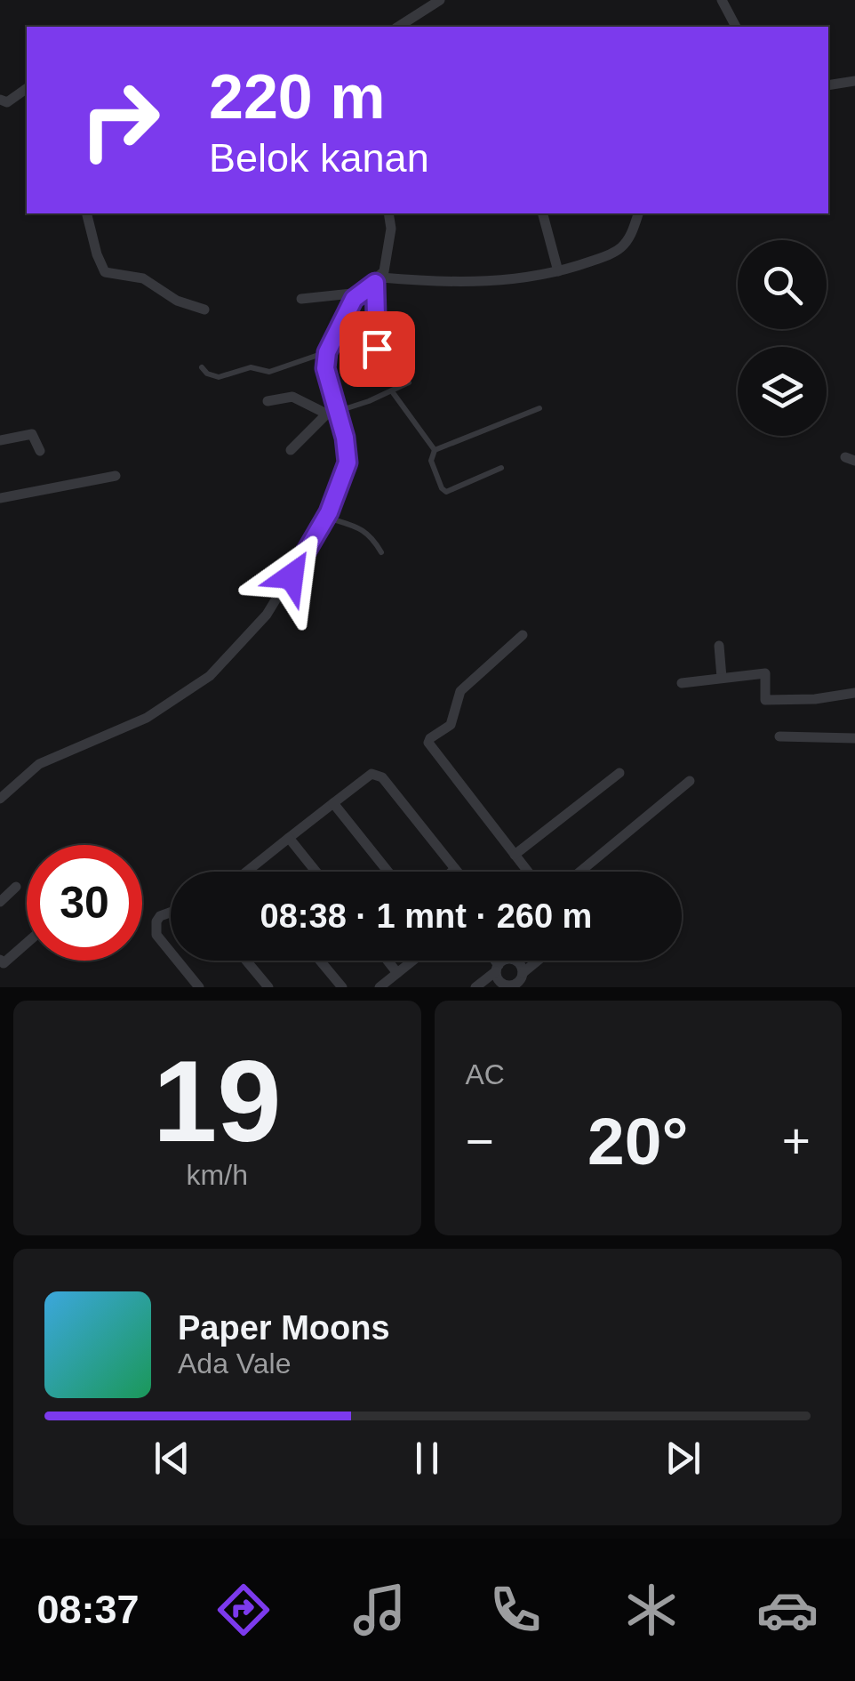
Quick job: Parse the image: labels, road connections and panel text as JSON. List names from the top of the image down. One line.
{"page":{"turn":["220 m","Belok kanan"],"limit":"30","trip":"08:38 · 1 mnt · 260 m","tile":[["19","km/h"],"AC"],"heat":["−","20°","+"],"song":["Paper Moons","Ada Vale"],"tabs":"08:37"}}
